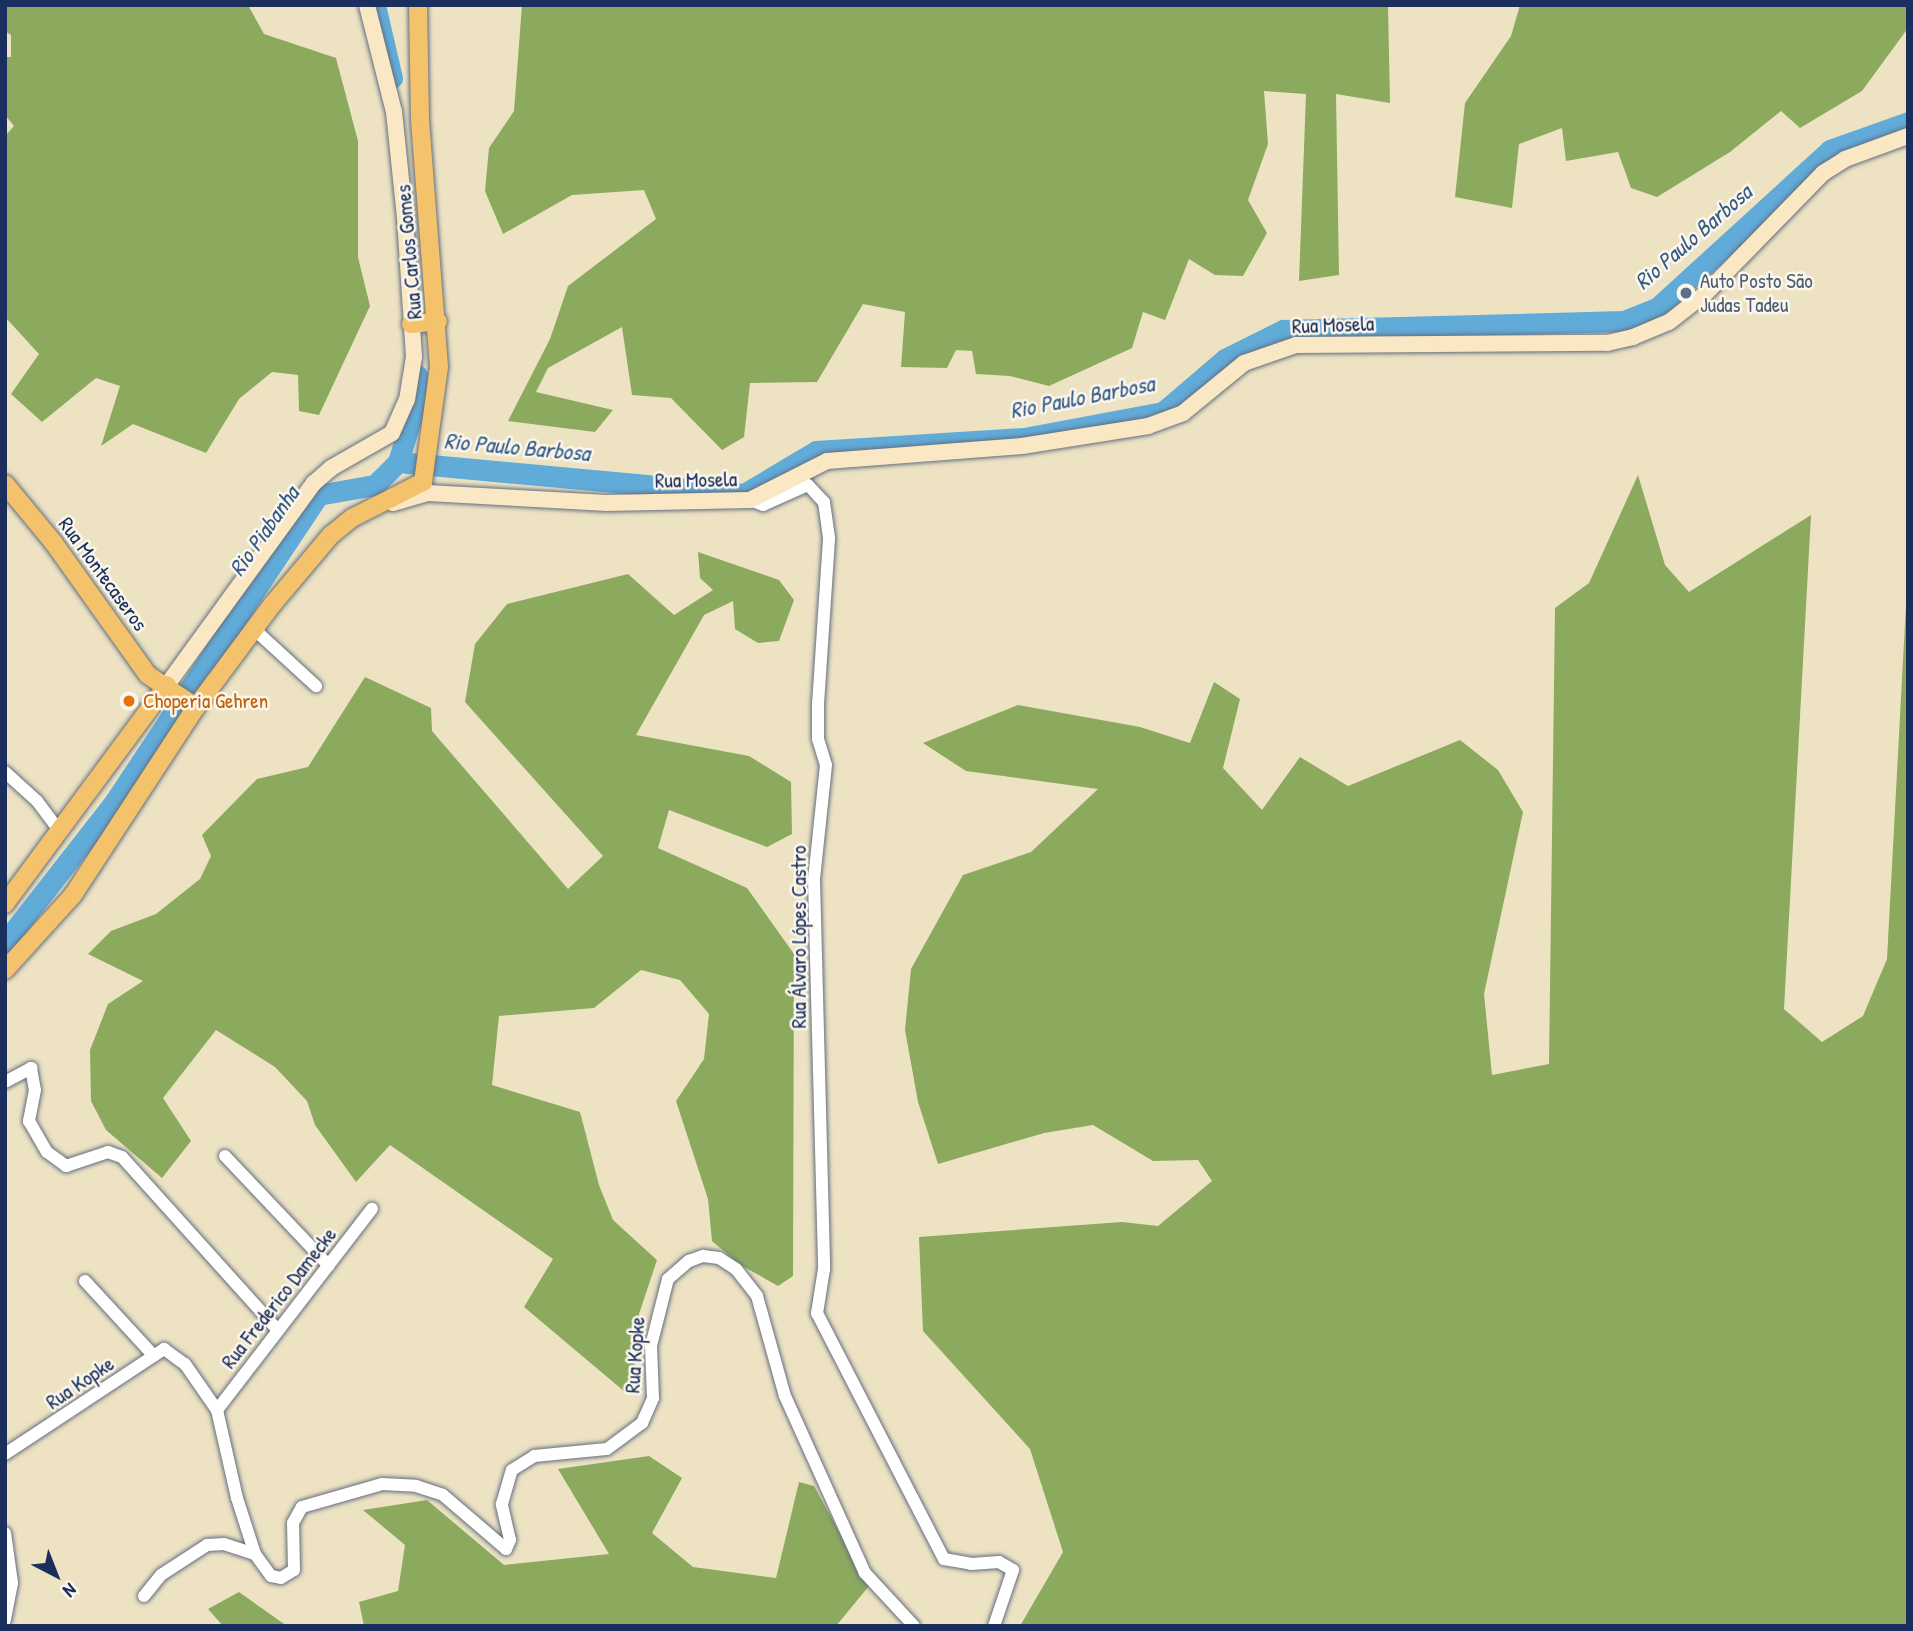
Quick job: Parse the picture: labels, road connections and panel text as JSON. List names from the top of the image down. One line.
{"streets":{"main road":["Rua Carlos Gomes","Rua Montecaseros"],"street":["Rua Mosela","Rua Álvaro Lópes Castro","Rua Frederico Damecke","Rua Kopke"]},"crossings":[["Rua Carlos Gomes","Rua Mosela"],["Rua Mosela","Rua Álvaro Lópes Castro"]],"water":["Rio Paulo Barbosa","Rio Piabanha"],"places":["Auto Posto São Judas Tadeu","Choperia Gehren"],"north":"bottom right"}
